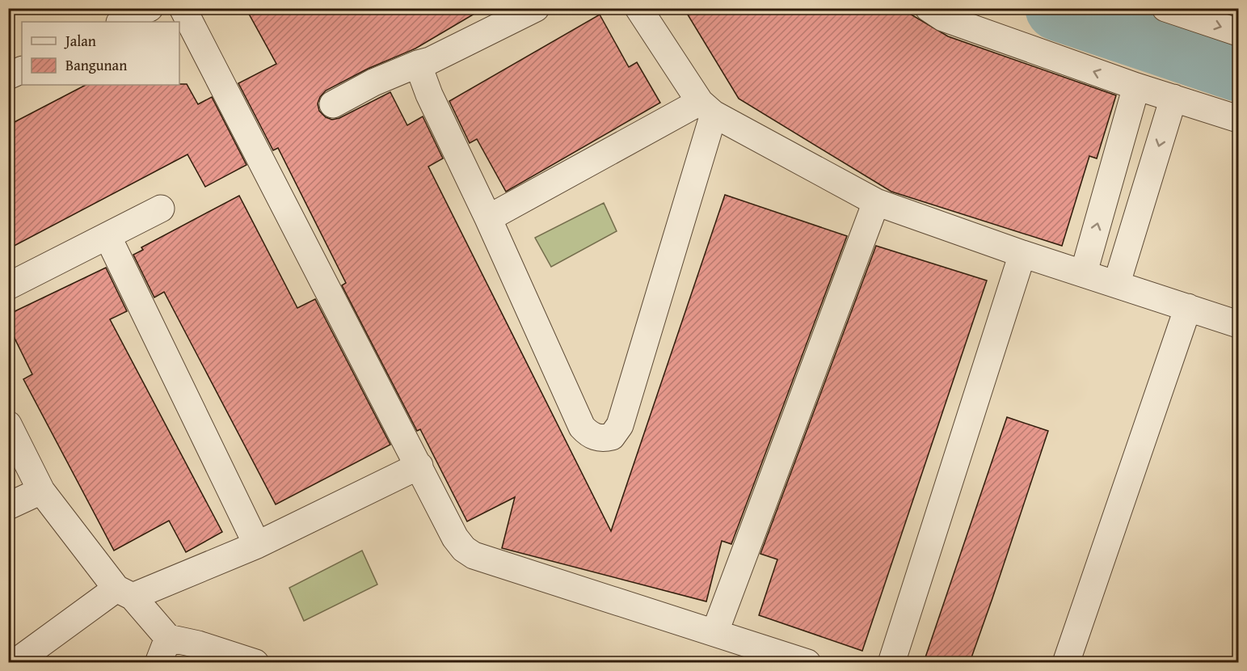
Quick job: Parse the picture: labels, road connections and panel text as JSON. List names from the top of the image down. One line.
{"legend":["Jalan","Bangunan"]}
